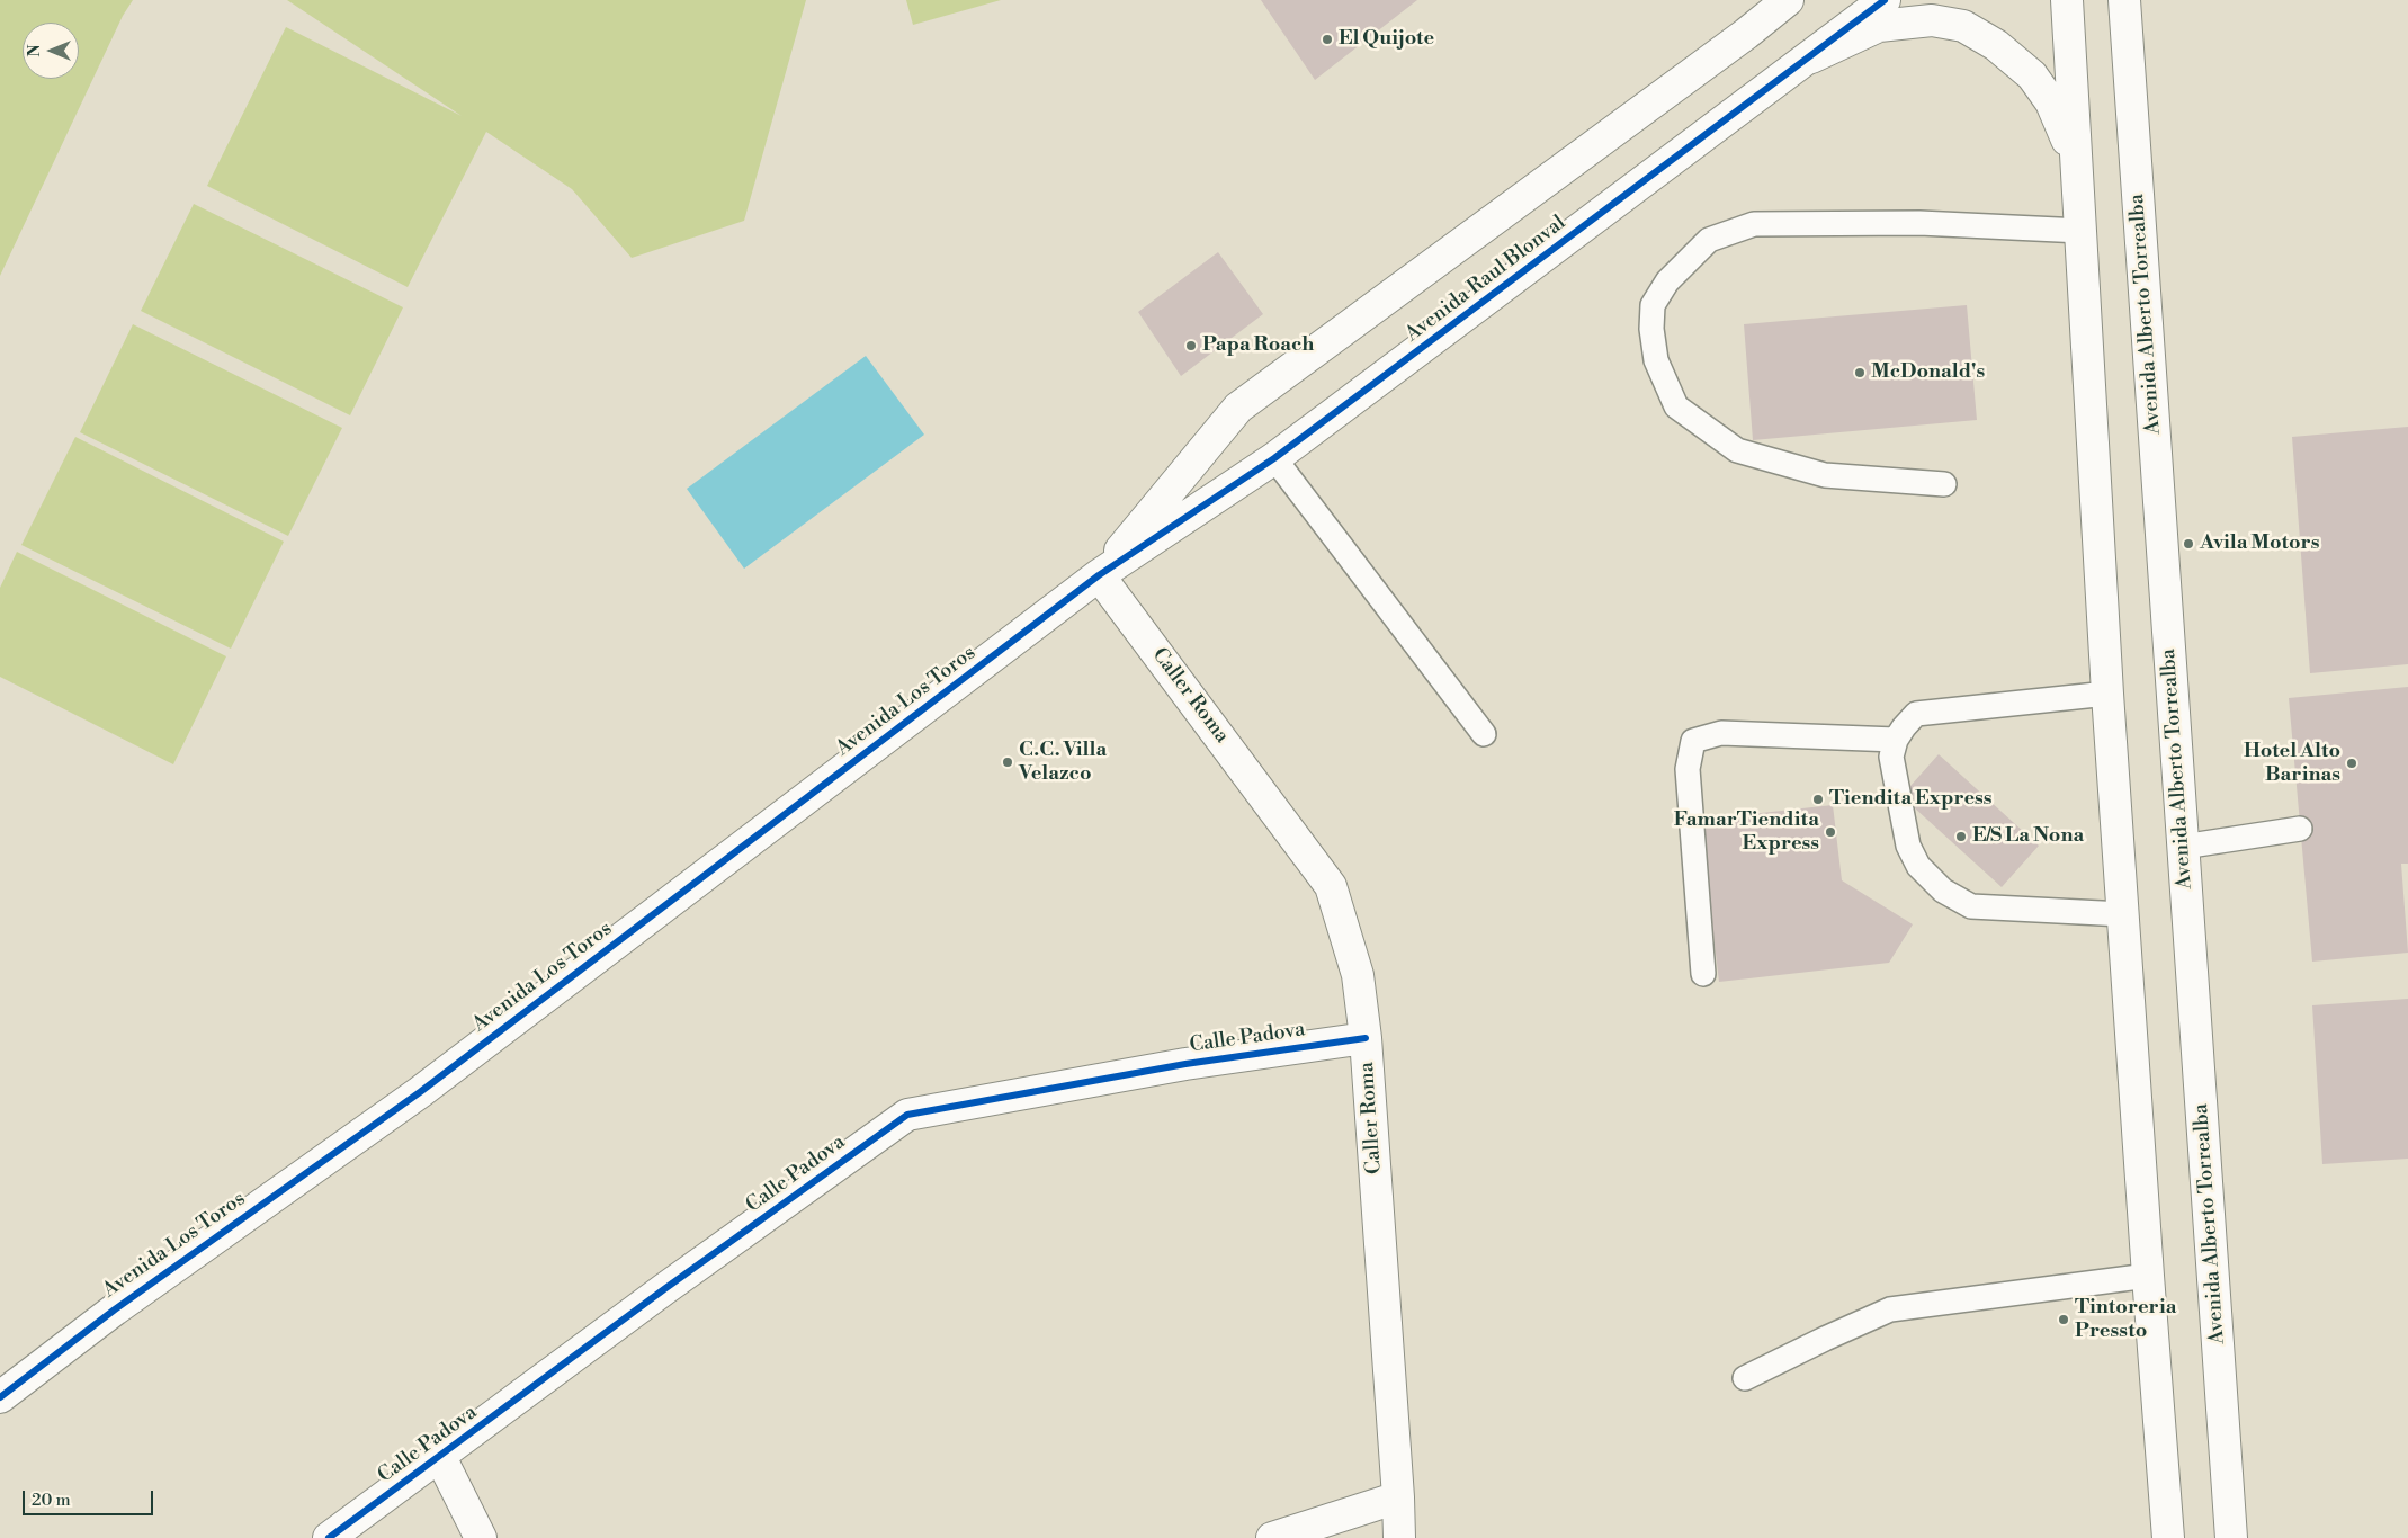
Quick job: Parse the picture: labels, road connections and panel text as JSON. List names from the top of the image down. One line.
{"streets":{"street":["Avenida Raul Blonval","Avenida Alberto Torrealba","Caller Roma","Avenida Los Toros","Calle Padova"]},"crossings":[["Avenida Raul Blonval","Caller Roma"],["Avenida Raul Blonval","Avenida Los Toros"],["Caller Roma","Avenida Los Toros"],["Caller Roma","Calle Padova"]],"places":["El Quijote","Papa Roach","McDonald's","Avila Motors","C.C. Villa Velazco","Hotel Alto Barinas","Tiendita Express","FamarTiendita Express","E/S La Nona","Tintoreria Pressto"],"scale_bar":"20 m","north":"left"}
